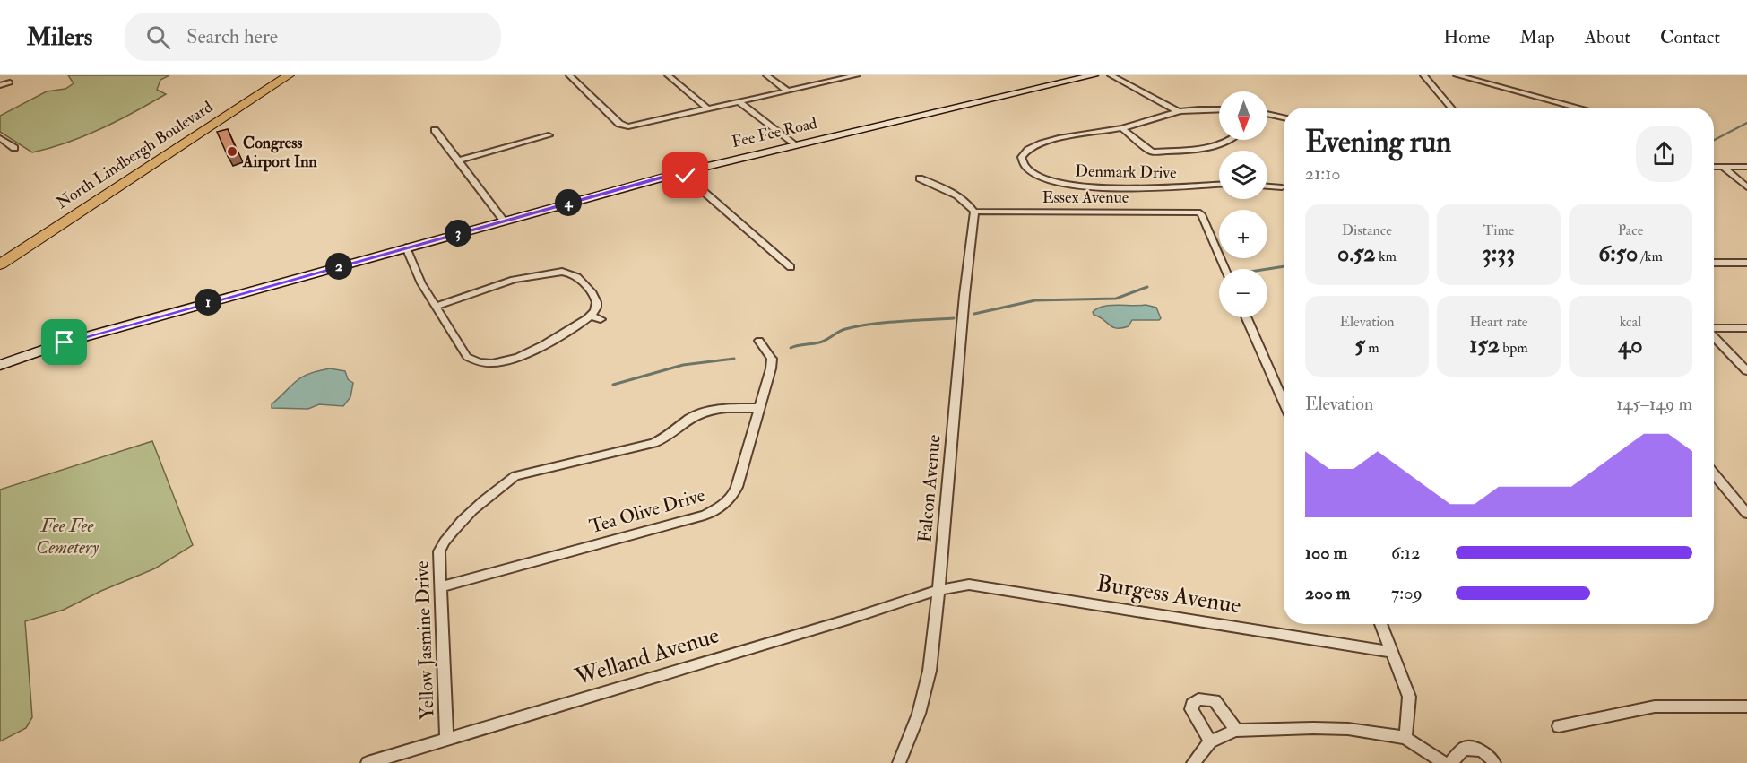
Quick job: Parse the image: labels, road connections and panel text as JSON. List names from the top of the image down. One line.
{"streets":{"highway":["North Lindbergh Boulevard"],"street":["Fee Fee Road","Denmark Drive","Essex Avenue","Falcon Avenue","Tea Olive Drive","Burgess Avenue","Yellow Jasmine Drive","Welland Avenue"]},"crossings":[["Essex Avenue","Falcon Avenue"],["Falcon Avenue","Burgess Avenue"],["Falcon Avenue","Welland Avenue"],["Tea Olive Drive","Yellow Jasmine Drive"],["Burgess Avenue","Welland Avenue"],["Yellow Jasmine Drive","Welland Avenue"]],"parks":["Fee Fee Cemetery"],"places":["Congress Airport Inn"],"north":"bottom","page":{"header":"Milers","search":"Search here","nav":["Home","Map","About","Contact"],"map_buttons":["+","−"],"heading":["Evening run","21:10"],"pins":["4","3","2","1"],"stats":[["Distance","0.52 km"],["Time","3:33"],["Pace","6:50 /km"],["Elevation","5 m"],["Heart rate","152 bpm"],["kcal","40"]],"chart":["Elevation","145–149 m"],"list":[{"name":"100 m","note":"6:12"},{"name":"200 m","note":"7:09"}]}}
